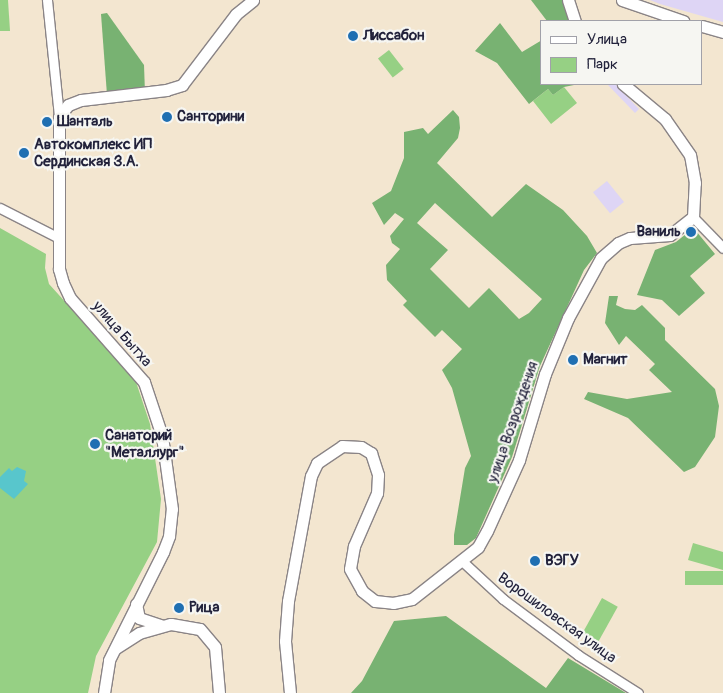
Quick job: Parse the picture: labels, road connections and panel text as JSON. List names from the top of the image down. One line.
{"streets":{"street":["улица Бытха","улица Возрождения","Ворошиловская улица"]},"crossings":[["улица Возрождения","Ворошиловская улица"]],"places":["Лиссабон","Санторини","Шанталь","Автокомплекс ИП Сердинская З.А.","Ваниль","Магнит","Санаторий \"Металлург\"","ВЭГУ","Рица"],"legend":["Улица","Парк"]}
